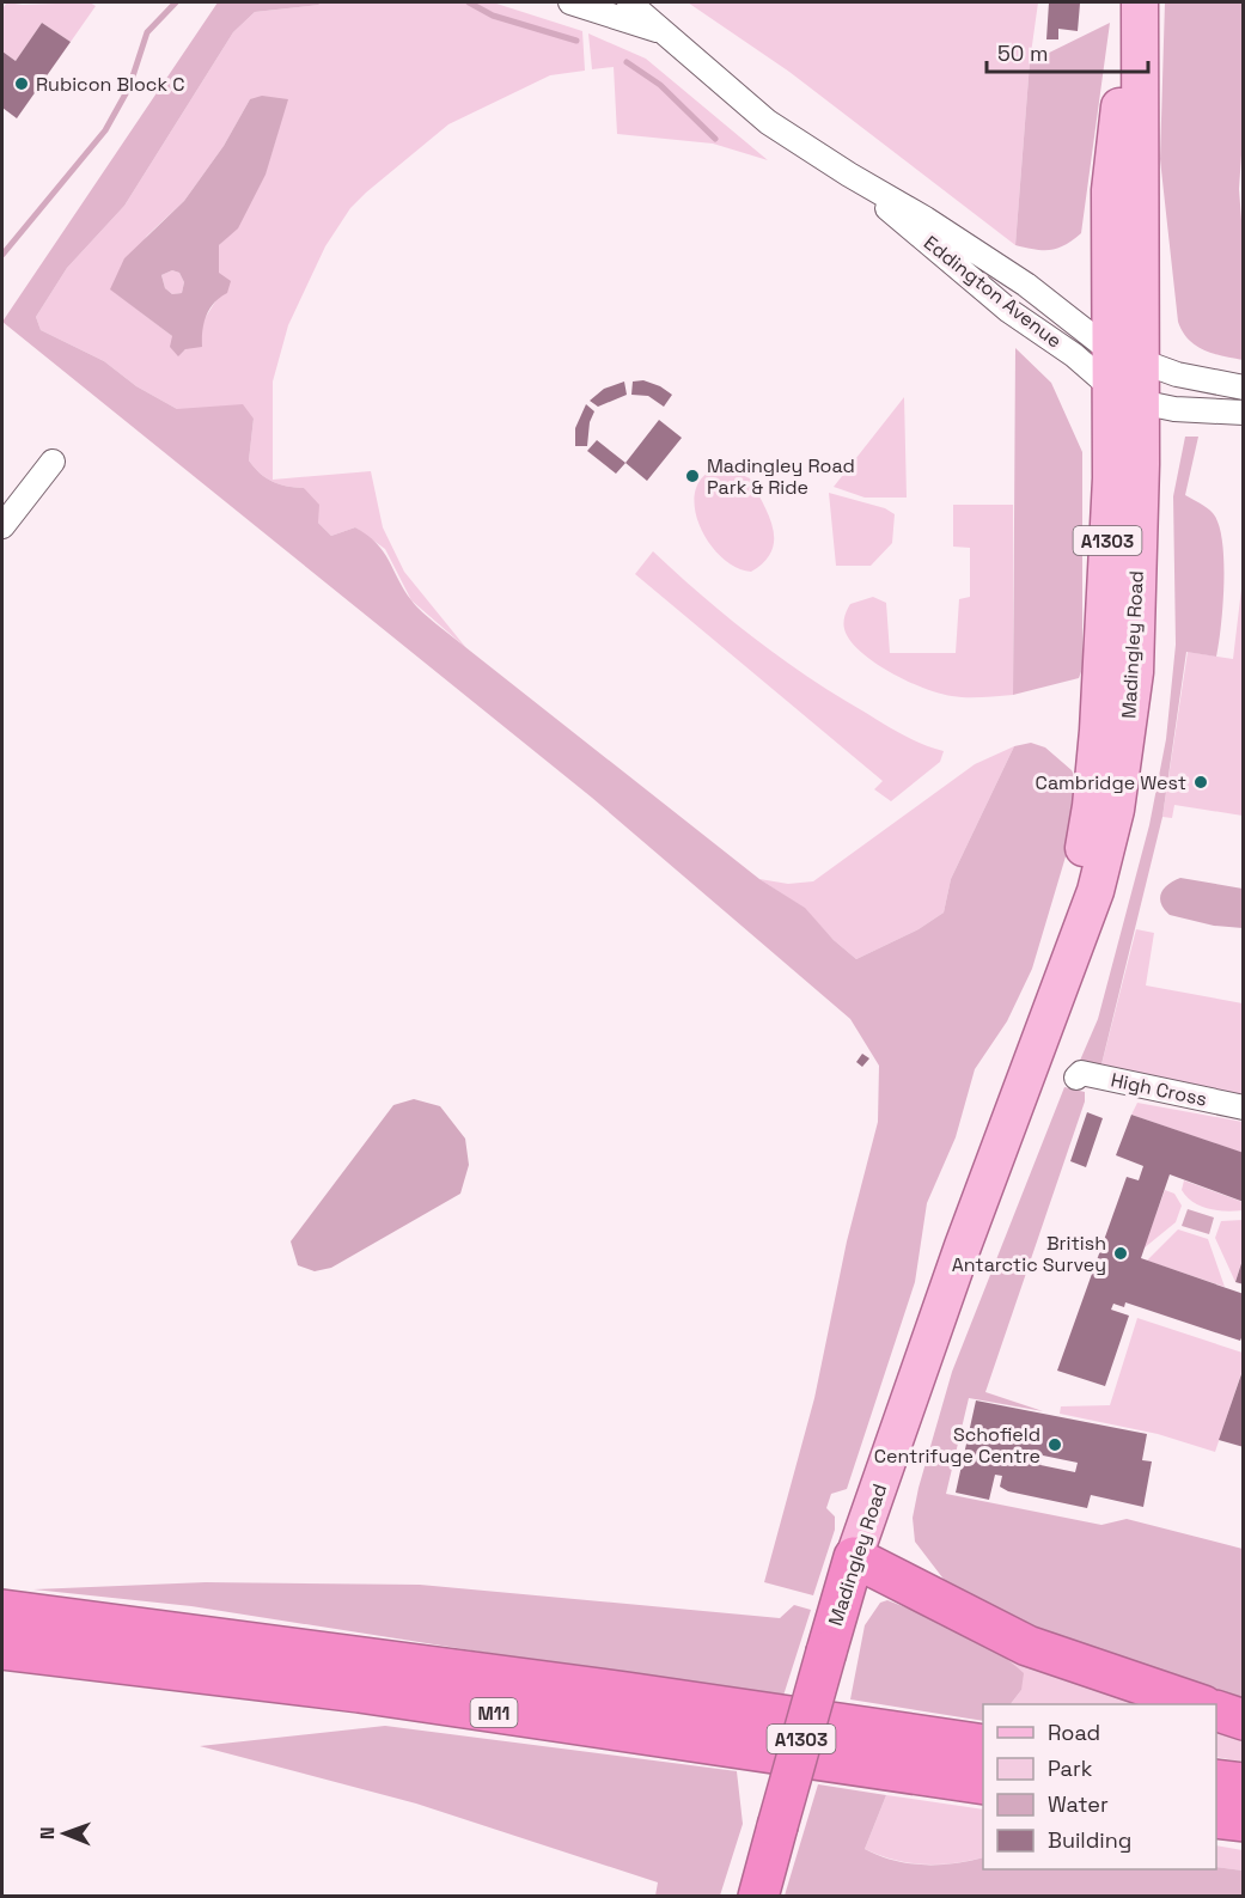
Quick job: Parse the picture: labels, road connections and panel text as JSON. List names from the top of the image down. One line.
{"streets":{"highway":["A1303","Madingley Road","M11"],"street":["Eddington Avenue","High Cross"]},"crossings":[["Eddington Avenue","Madingley Road"]],"places":["Rubicon Block C","Madingley Road Park & Ride","Cambridge West","British Antarctic Survey","Schofield Centrifuge Centre"],"legend":["Road","Park","Water","Building"],"scale_bar":"50 m","north":"left"}
